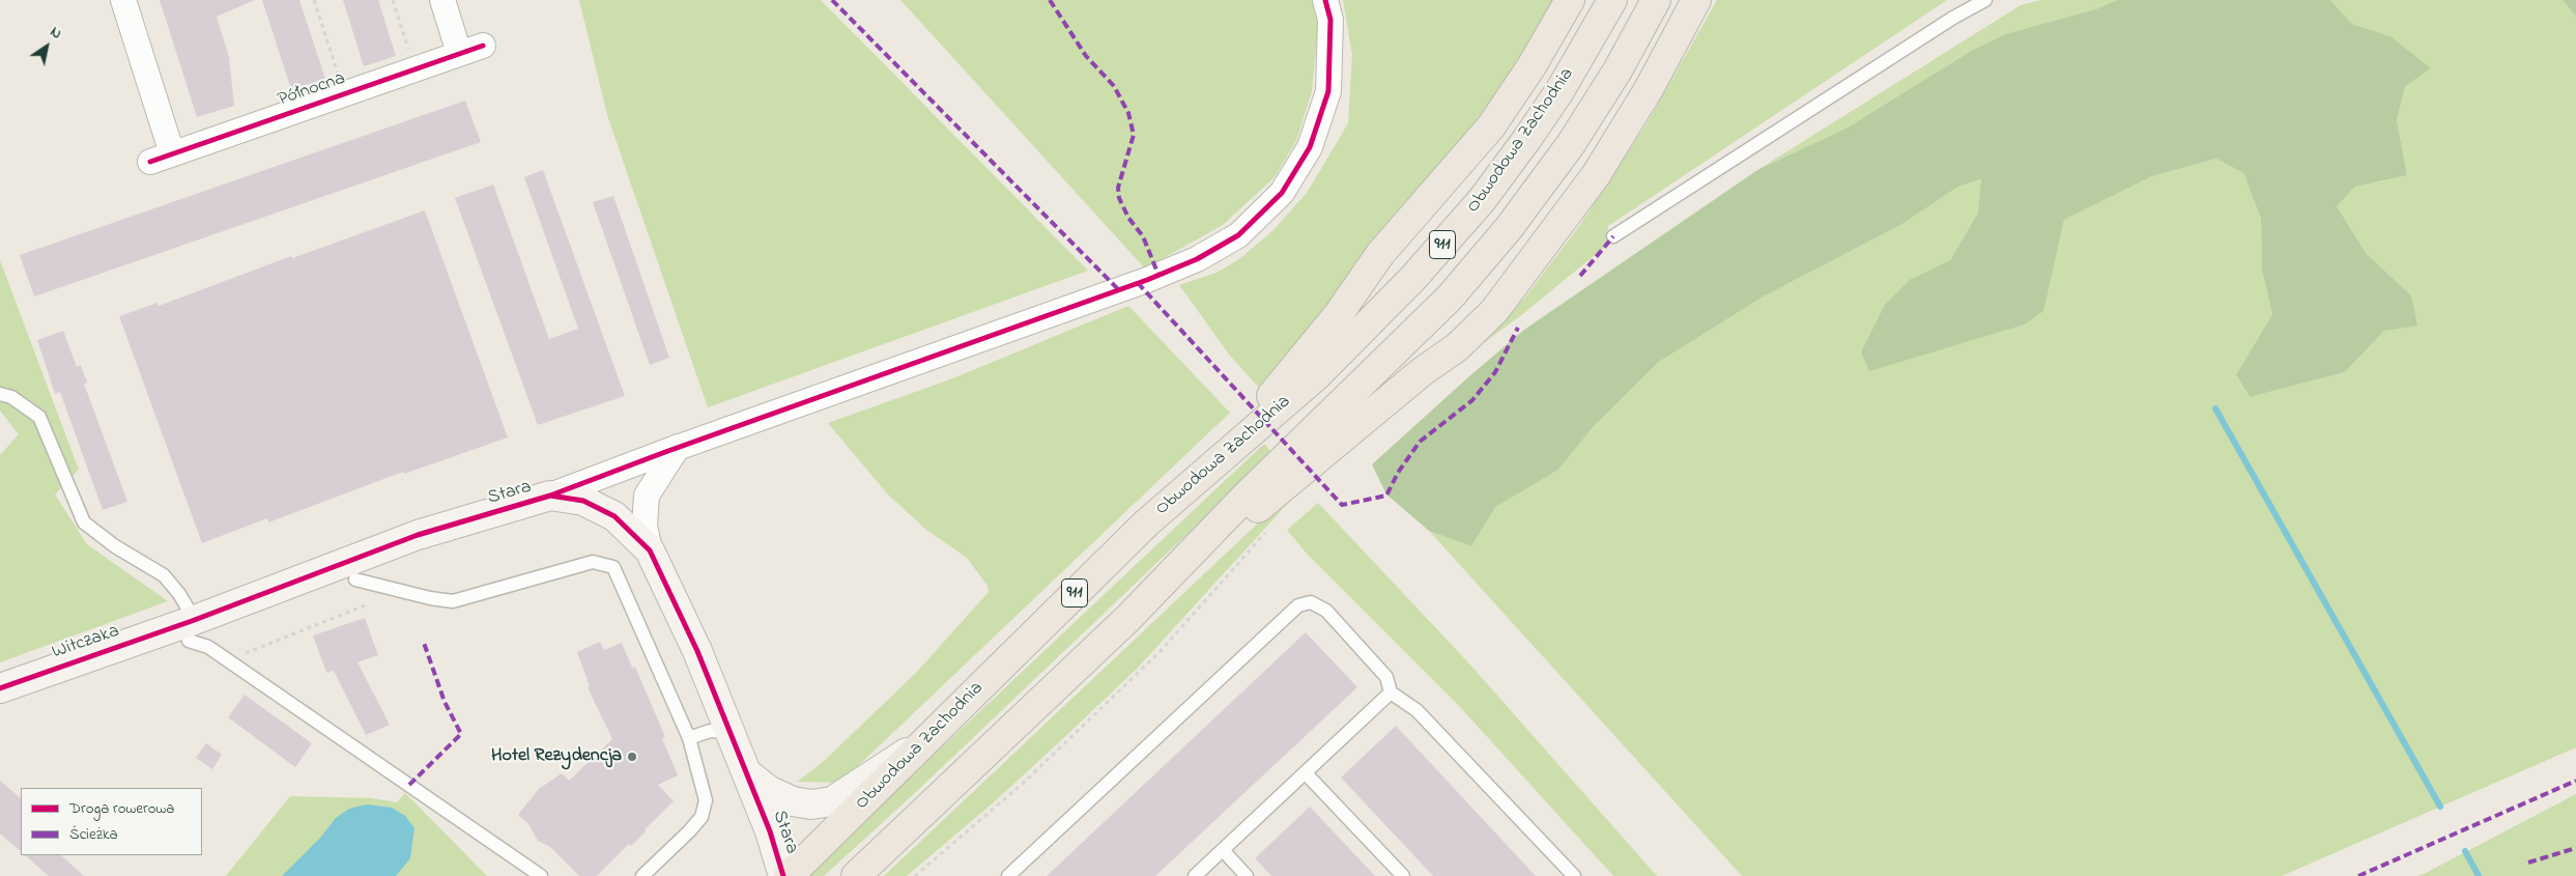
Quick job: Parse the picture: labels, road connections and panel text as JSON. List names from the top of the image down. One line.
{"streets":{"main road":["Obwodowa Zachodnia","911"],"street":["Północna","Stara","Witczaka"]},"crossings":[["Obwodowa Zachodnia","Stara"],["Stara","Witczaka"]],"places":["Hotel Rezydencja"],"legend":["Droga rowerowa","Ścieżka"],"north":"top right"}
